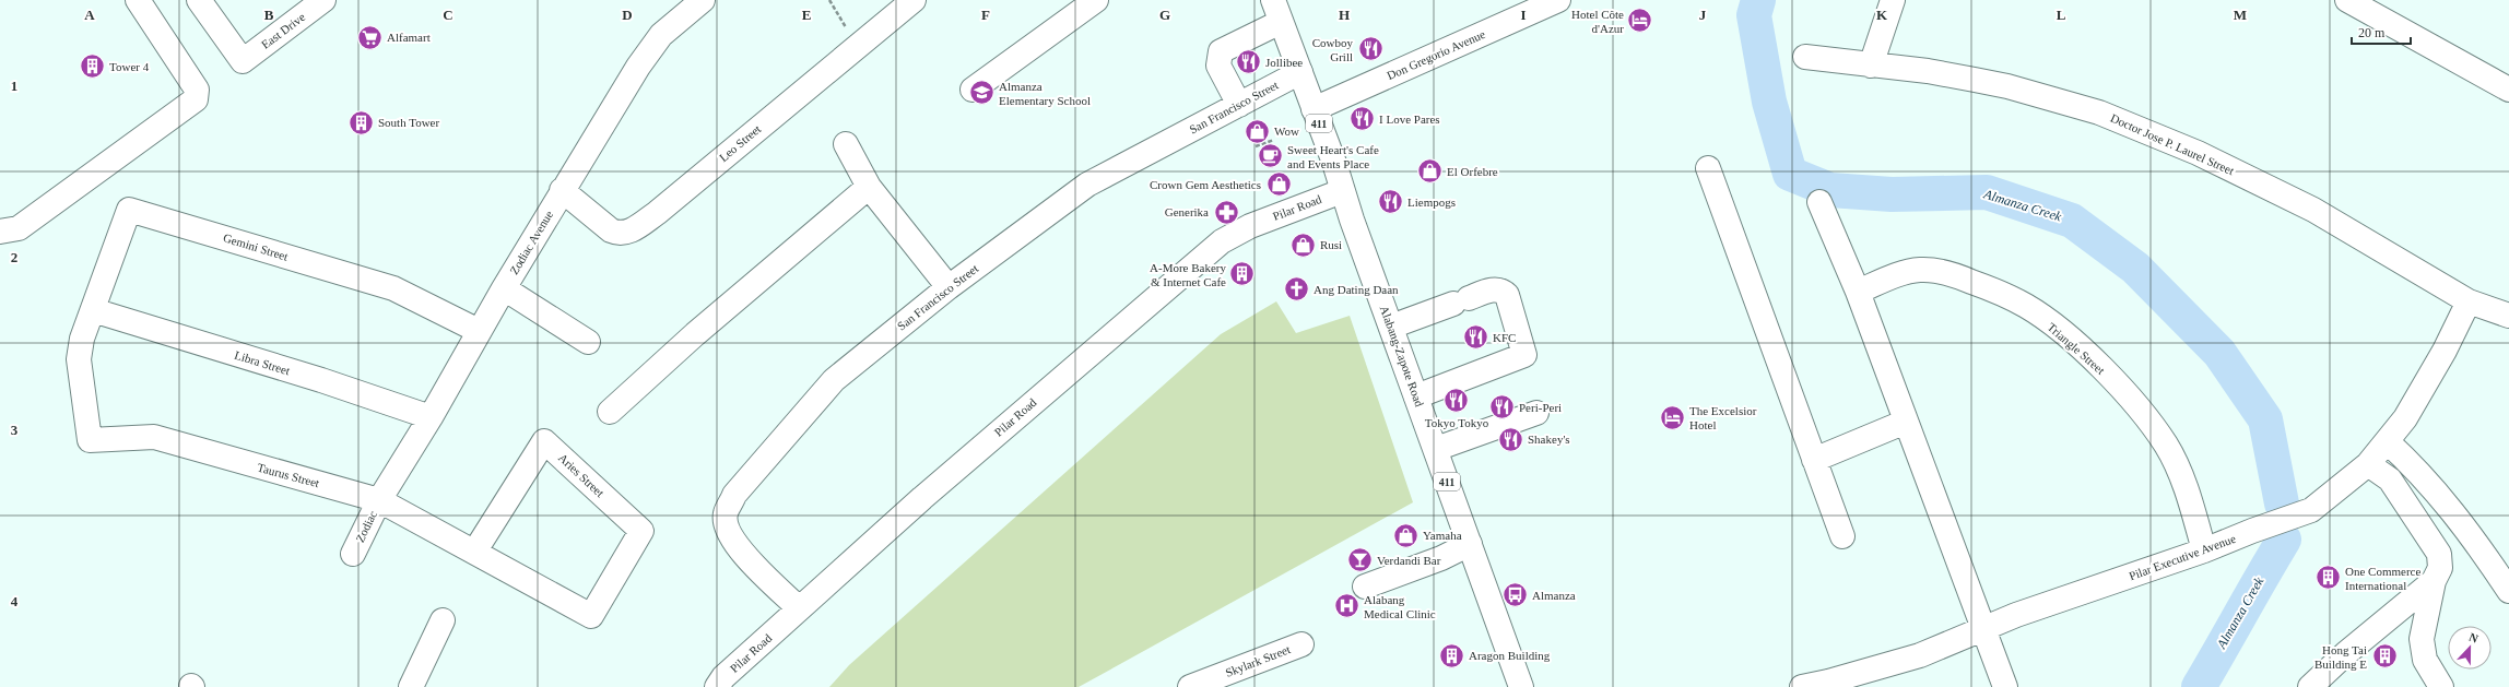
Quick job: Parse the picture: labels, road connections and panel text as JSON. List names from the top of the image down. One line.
{"streets":{"main road":["East Drive","Don Gregorio Avenue","San Francisco Street","411","Leo Street","Doctor Jose P. Laurel Street","Pilar Road","Zodiac Avenue","Gemini Street","Triangle Street","Alabang-Zapote Road","Libra Street","Taurus Street","Aries Street","Zodiac","Pilar Executive Avenue","Skylark Street"]},"crossings":[["Don Gregorio Avenue","Alabang-Zapote Road"],["San Francisco Street","Pilar Road"],["San Francisco Street","Alabang-Zapote Road"],["Leo Street","Zodiac Avenue"],["Doctor Jose P. Laurel Street","Pilar Executive Avenue"],["Pilar Road","Alabang-Zapote Road"],["Zodiac Avenue","Gemini Street"],["Zodiac Avenue","Libra Street"],["Zodiac Avenue","Taurus Street"],["Zodiac Avenue","Zodiac"],["Gemini Street","Libra Street"],["Gemini Street","Taurus Street"],["Triangle Street","Pilar Executive Avenue"],["Libra Street","Taurus Street"],["Taurus Street","Aries Street"],["Taurus Street","Zodiac"]],"water":["Almanza Creek"],"places":{"hotel":["Hotel Côte d'Azur","The Excelsior Hotel"],"supermarket":["Alfamart"],"restaurant":["Cowboy Grill","Jollibee","I Love Pares","Liempogs","KFC","Tokyo Tokyo","Peri-Peri","Shakey's"],"building":["Tower 4","South Tower","A-More Bakery & Internet Cafe","One Commerce International","Aragon Building","Hong Tai Building E"],"school or university":["Almanza Elementary School"],"shop":["Wow","El Orfebre","Crown Gem Aesthetics","Rusi","Yamaha"],"cafe":["Sweet Heart's Cafe and Events Place"],"pharmacy":["Generika"],"church":["Ang Dating Daan"],"bar":["Verdandi Bar"],"bus stop":["Almanza"],"hospital":["Alabang Medical Clinic"]},"scale_bar":"20 m","north":"top","grid":{"columns":["A","B","C","D","E","F","G","H","I","J","K","L","M"],"rows":["1","2","3","4"]}}
